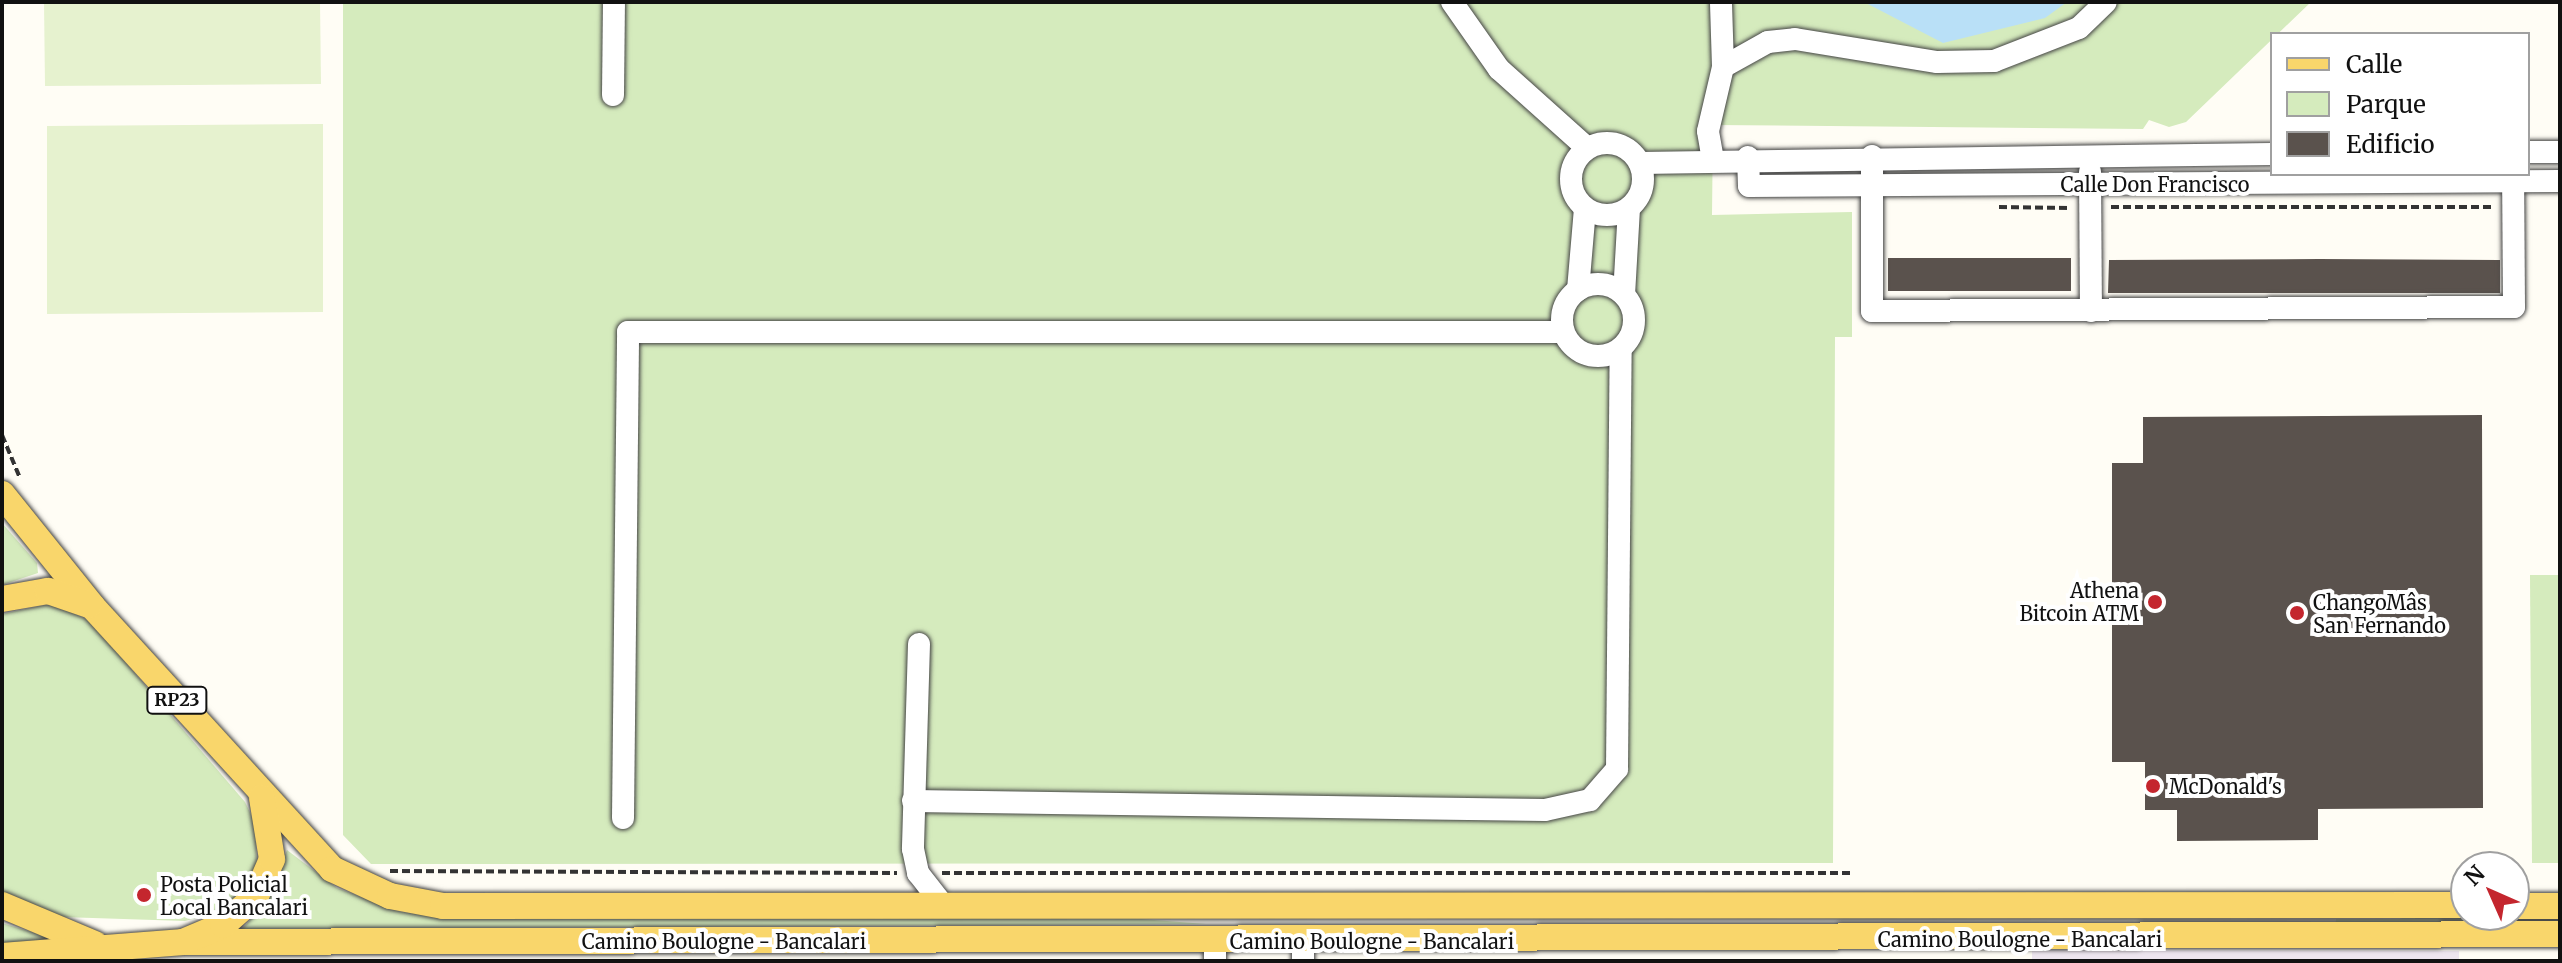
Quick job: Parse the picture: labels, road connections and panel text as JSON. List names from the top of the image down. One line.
{"streets":{"main road":["RP23","Camino Boulogne - Bancalari"],"street":["Calle Don Francisco"]},"crossings":[["RP23","Camino Boulogne - Bancalari"]],"places":["Athena Bitcoin ATM","ChangoMâs San Fernando","McDonald's","Posta Policial Local Bancalari"],"legend":["Calle","Parque","Edificio"],"north":"top left"}
